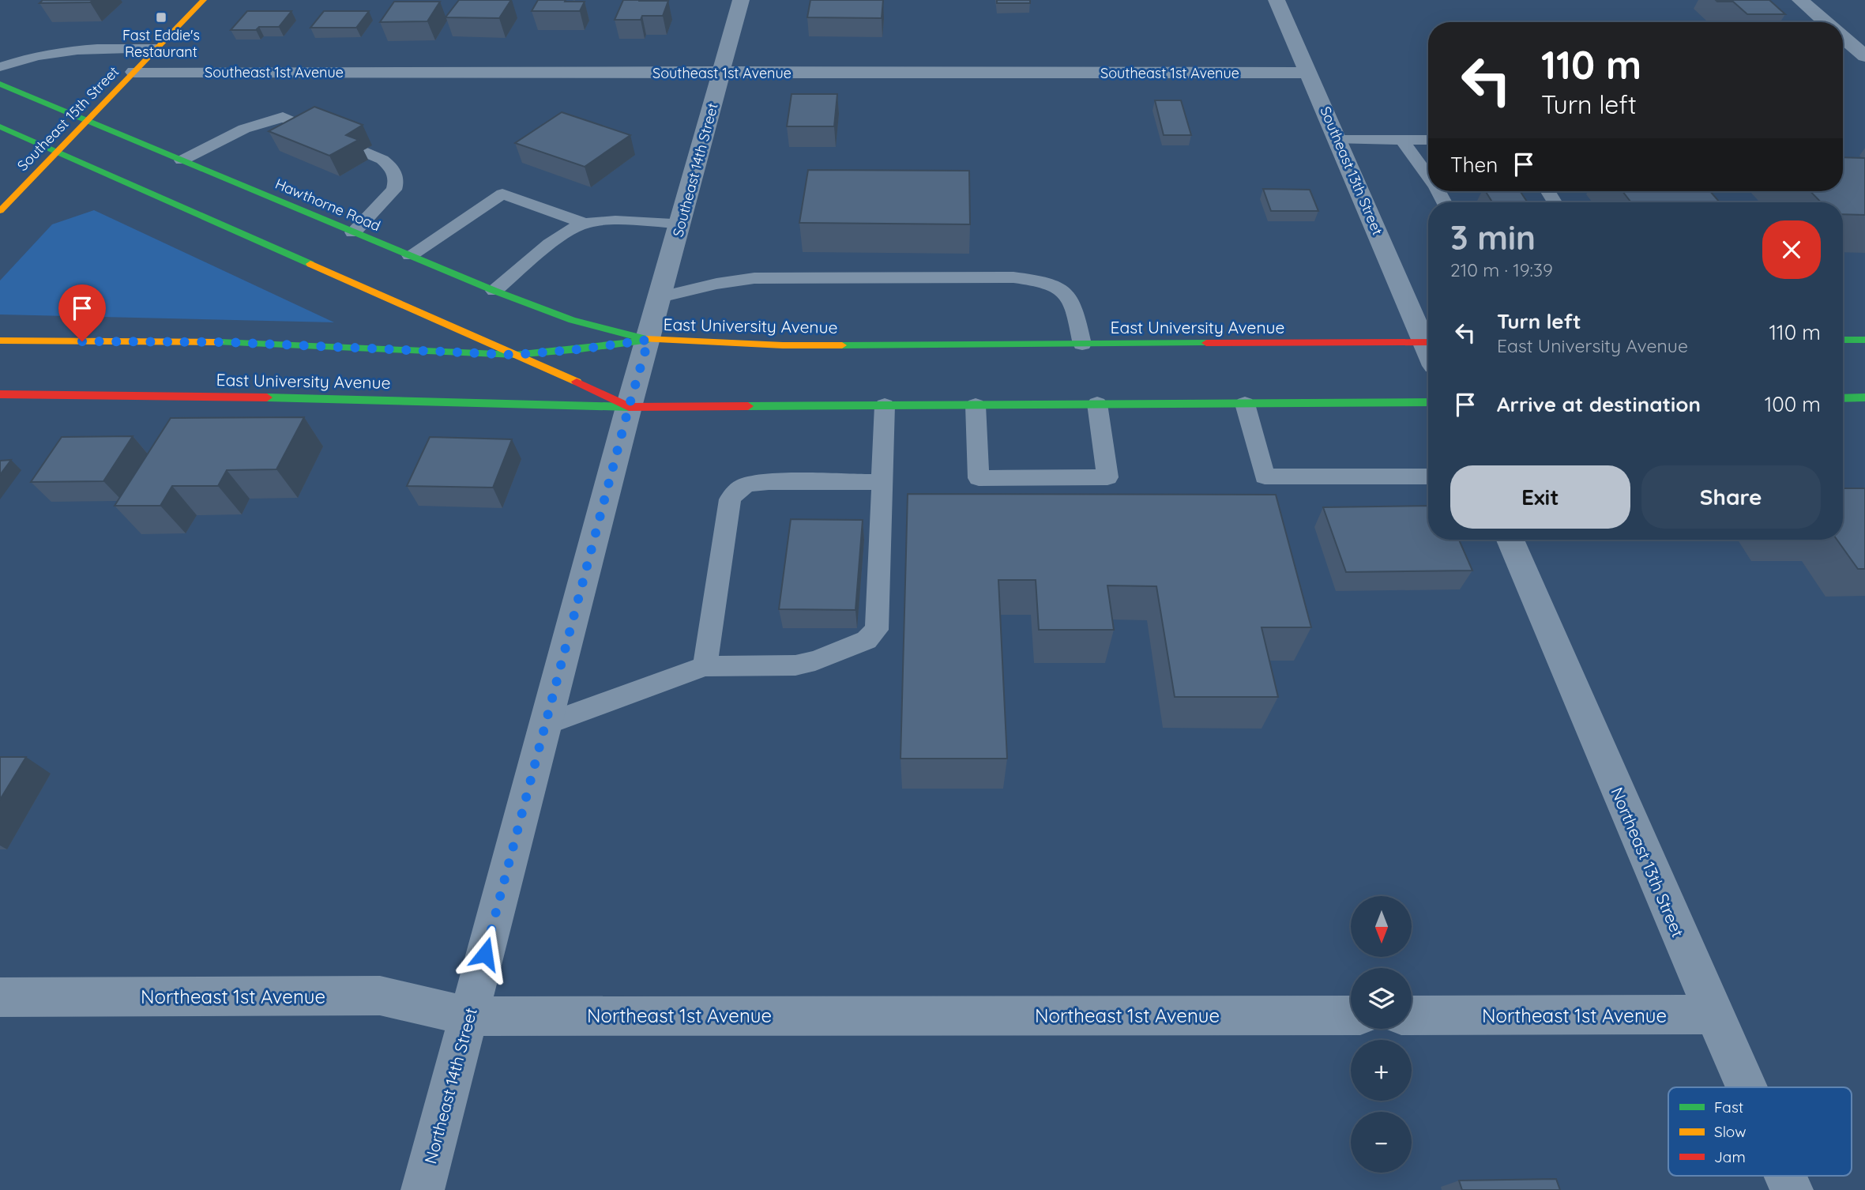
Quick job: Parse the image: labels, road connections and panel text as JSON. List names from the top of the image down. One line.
{"streets":{"main road":["Southeast 15th Street","Hawthorne Road","East University Avenue"],"street":["Southeast 1st Avenue","Southeast 14th Street","Southeast 13th Street","Northeast 13th Street","Northeast 1st Avenue","Northeast 14th Street"]},"crossings":[["Southeast 1st Avenue","Southeast 15th Street"],["Southeast 1st Avenue","Southeast 14th Street"],["Southeast 1st Avenue","Southeast 13th Street"],["Southeast 15th Street","Hawthorne Road"],["Southeast 14th Street","Hawthorne Road"],["Southeast 14th Street","East University Avenue"],["Southeast 14th Street","Northeast 14th Street"],["Hawthorne Road","East University Avenue"],["Hawthorne Road","Northeast 14th Street"],["East University Avenue","Northeast 14th Street"],["Northeast 13th Street","Northeast 1st Avenue"],["Northeast 1st Avenue","Northeast 14th Street"]],"places":{"transit":["Fast Eddie's Restaurant"]},"legend":["Fast","Slow","Jam"],"north":"bottom","page":{"turn":["110 m","Turn left"],"then":"Then","heading":["3 min","210 m · 19:39"],"list":[{"name":"Turn left","note":"East University Avenue","value":"110 m"},{"name":"Arrive at destination","value":"100 m"}],"buttons":["Exit","Share"],"map_buttons":["+","−"]}}
